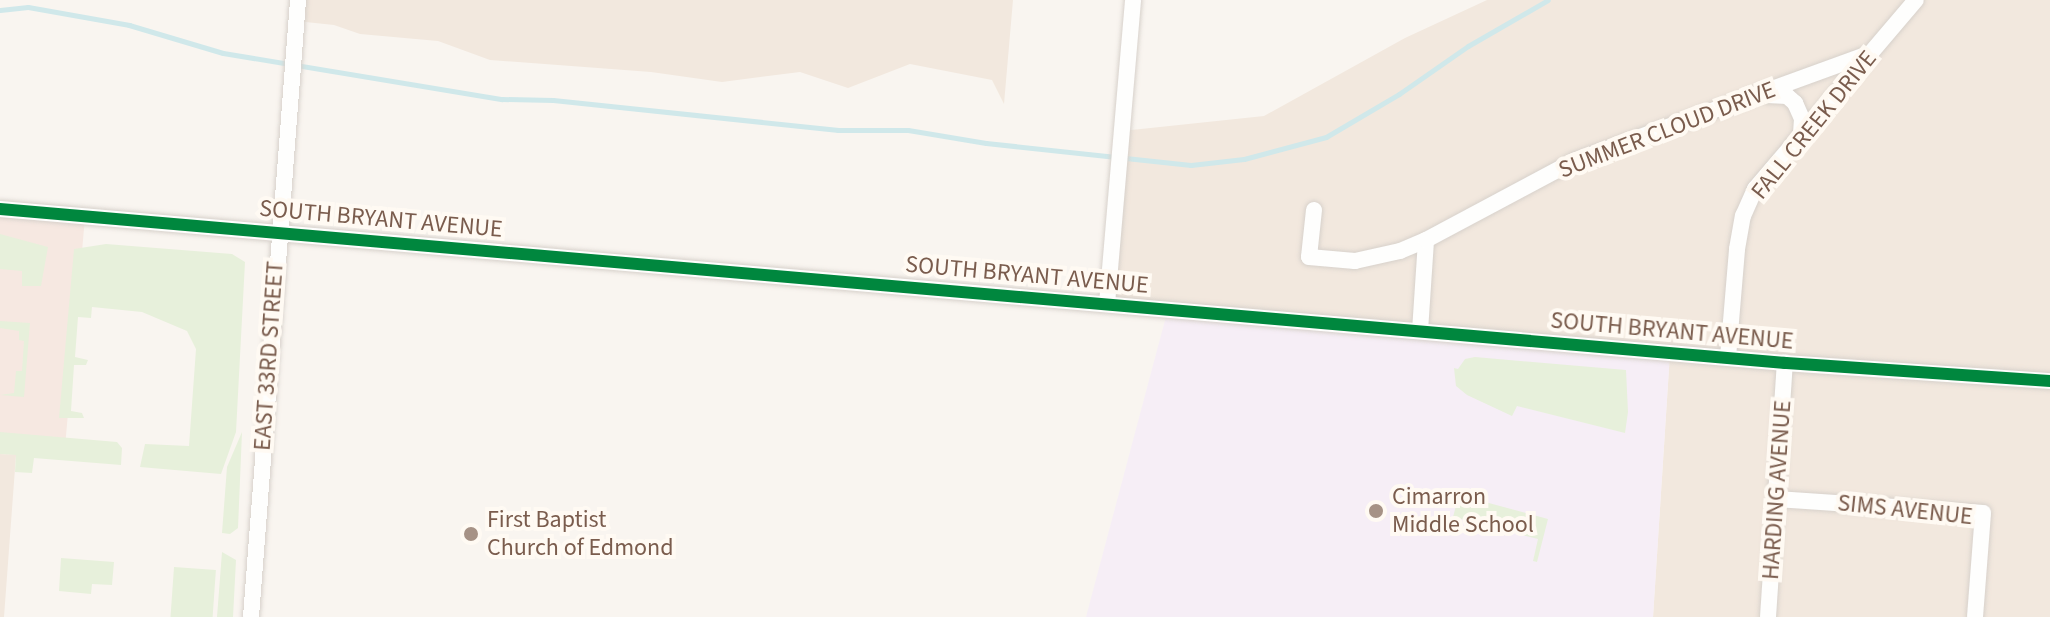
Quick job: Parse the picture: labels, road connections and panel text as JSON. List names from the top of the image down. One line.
{"streets":{"street":["FALL CREEK DRIVE","SUMMER CLOUD DRIVE","SOUTH BRYANT AVENUE","EAST 33RD STREET","HARDING AVENUE","SIMS AVENUE"]},"crossings":[["FALL CREEK DRIVE","SUMMER CLOUD DRIVE"],["FALL CREEK DRIVE","SOUTH BRYANT AVENUE"],["SOUTH BRYANT AVENUE","EAST 33RD STREET"],["SOUTH BRYANT AVENUE","HARDING AVENUE"],["HARDING AVENUE","SIMS AVENUE"]],"places":["Cimarron Middle School","First Baptist Church of Edmond"]}
